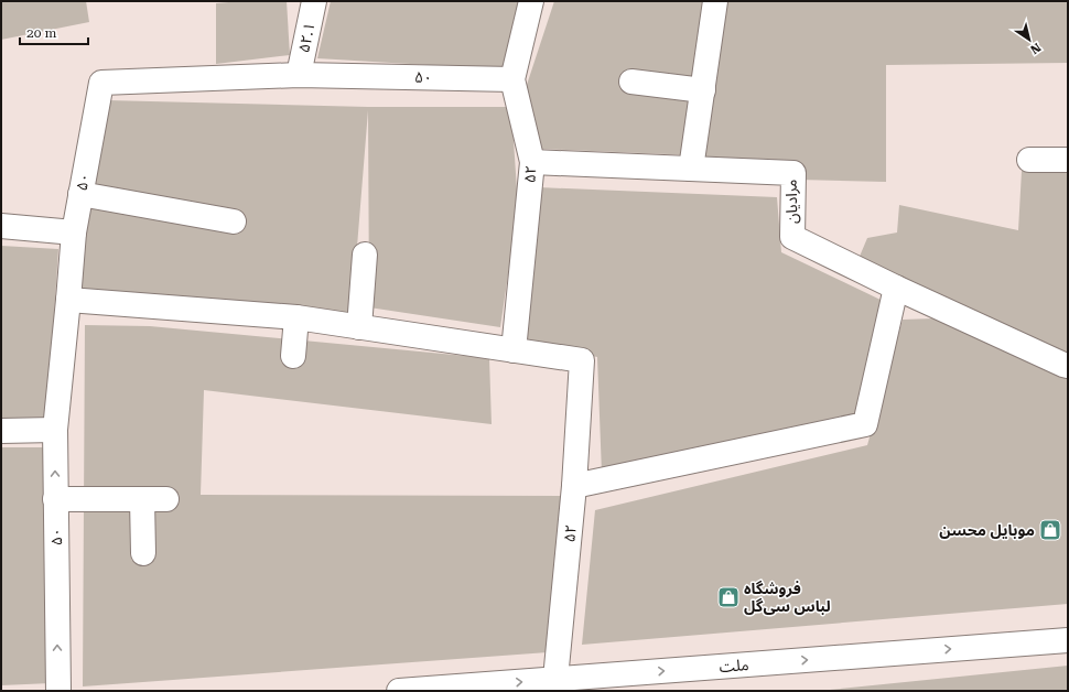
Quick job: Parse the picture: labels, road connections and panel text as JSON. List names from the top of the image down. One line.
{"streets":{"street":["۵۲.۱","۵۰","۵۲","مرادیان","ملت"]},"crossings":[["۵۲.۱","۵۰"],["۵۰","۵۲"],["۵۲","مرادیان"],["۵۲","ملت"]],"one_way":["ملت"],"places":{"shop":["موبایل محسن","فروشگاه لباس سی‌گل"]},"scale_bar":"20 m","north":"bottom right"}
